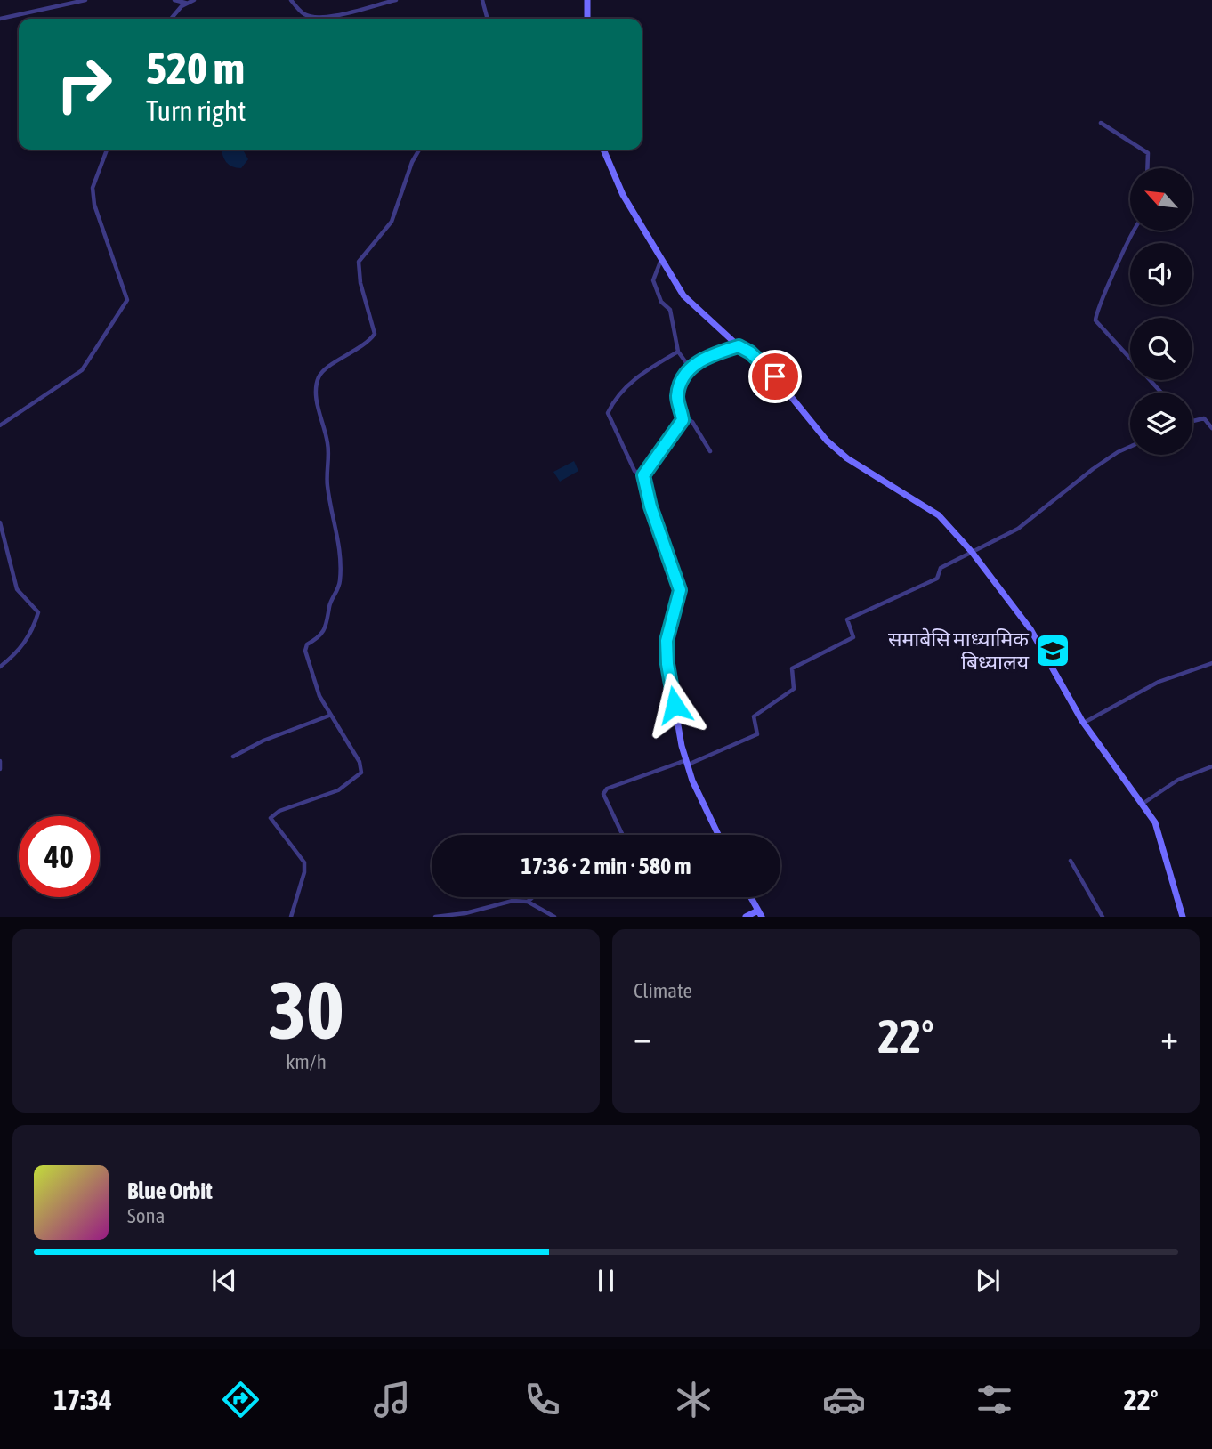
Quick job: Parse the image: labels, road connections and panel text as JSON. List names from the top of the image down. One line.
{"places":{"school or university":["समाबेसि माध्यामिक बिध्यालय"]},"north":"top left","page":{"turn":["520 m","Turn right"],"limit":"40","trip":"17:36 · 2 min · 580 m","tile":[["30","km/h"],"Climate"],"heat":["−","22°","+"],"song":["Blue Orbit","Sona"],"tabs":["17:34","22°"]}}
